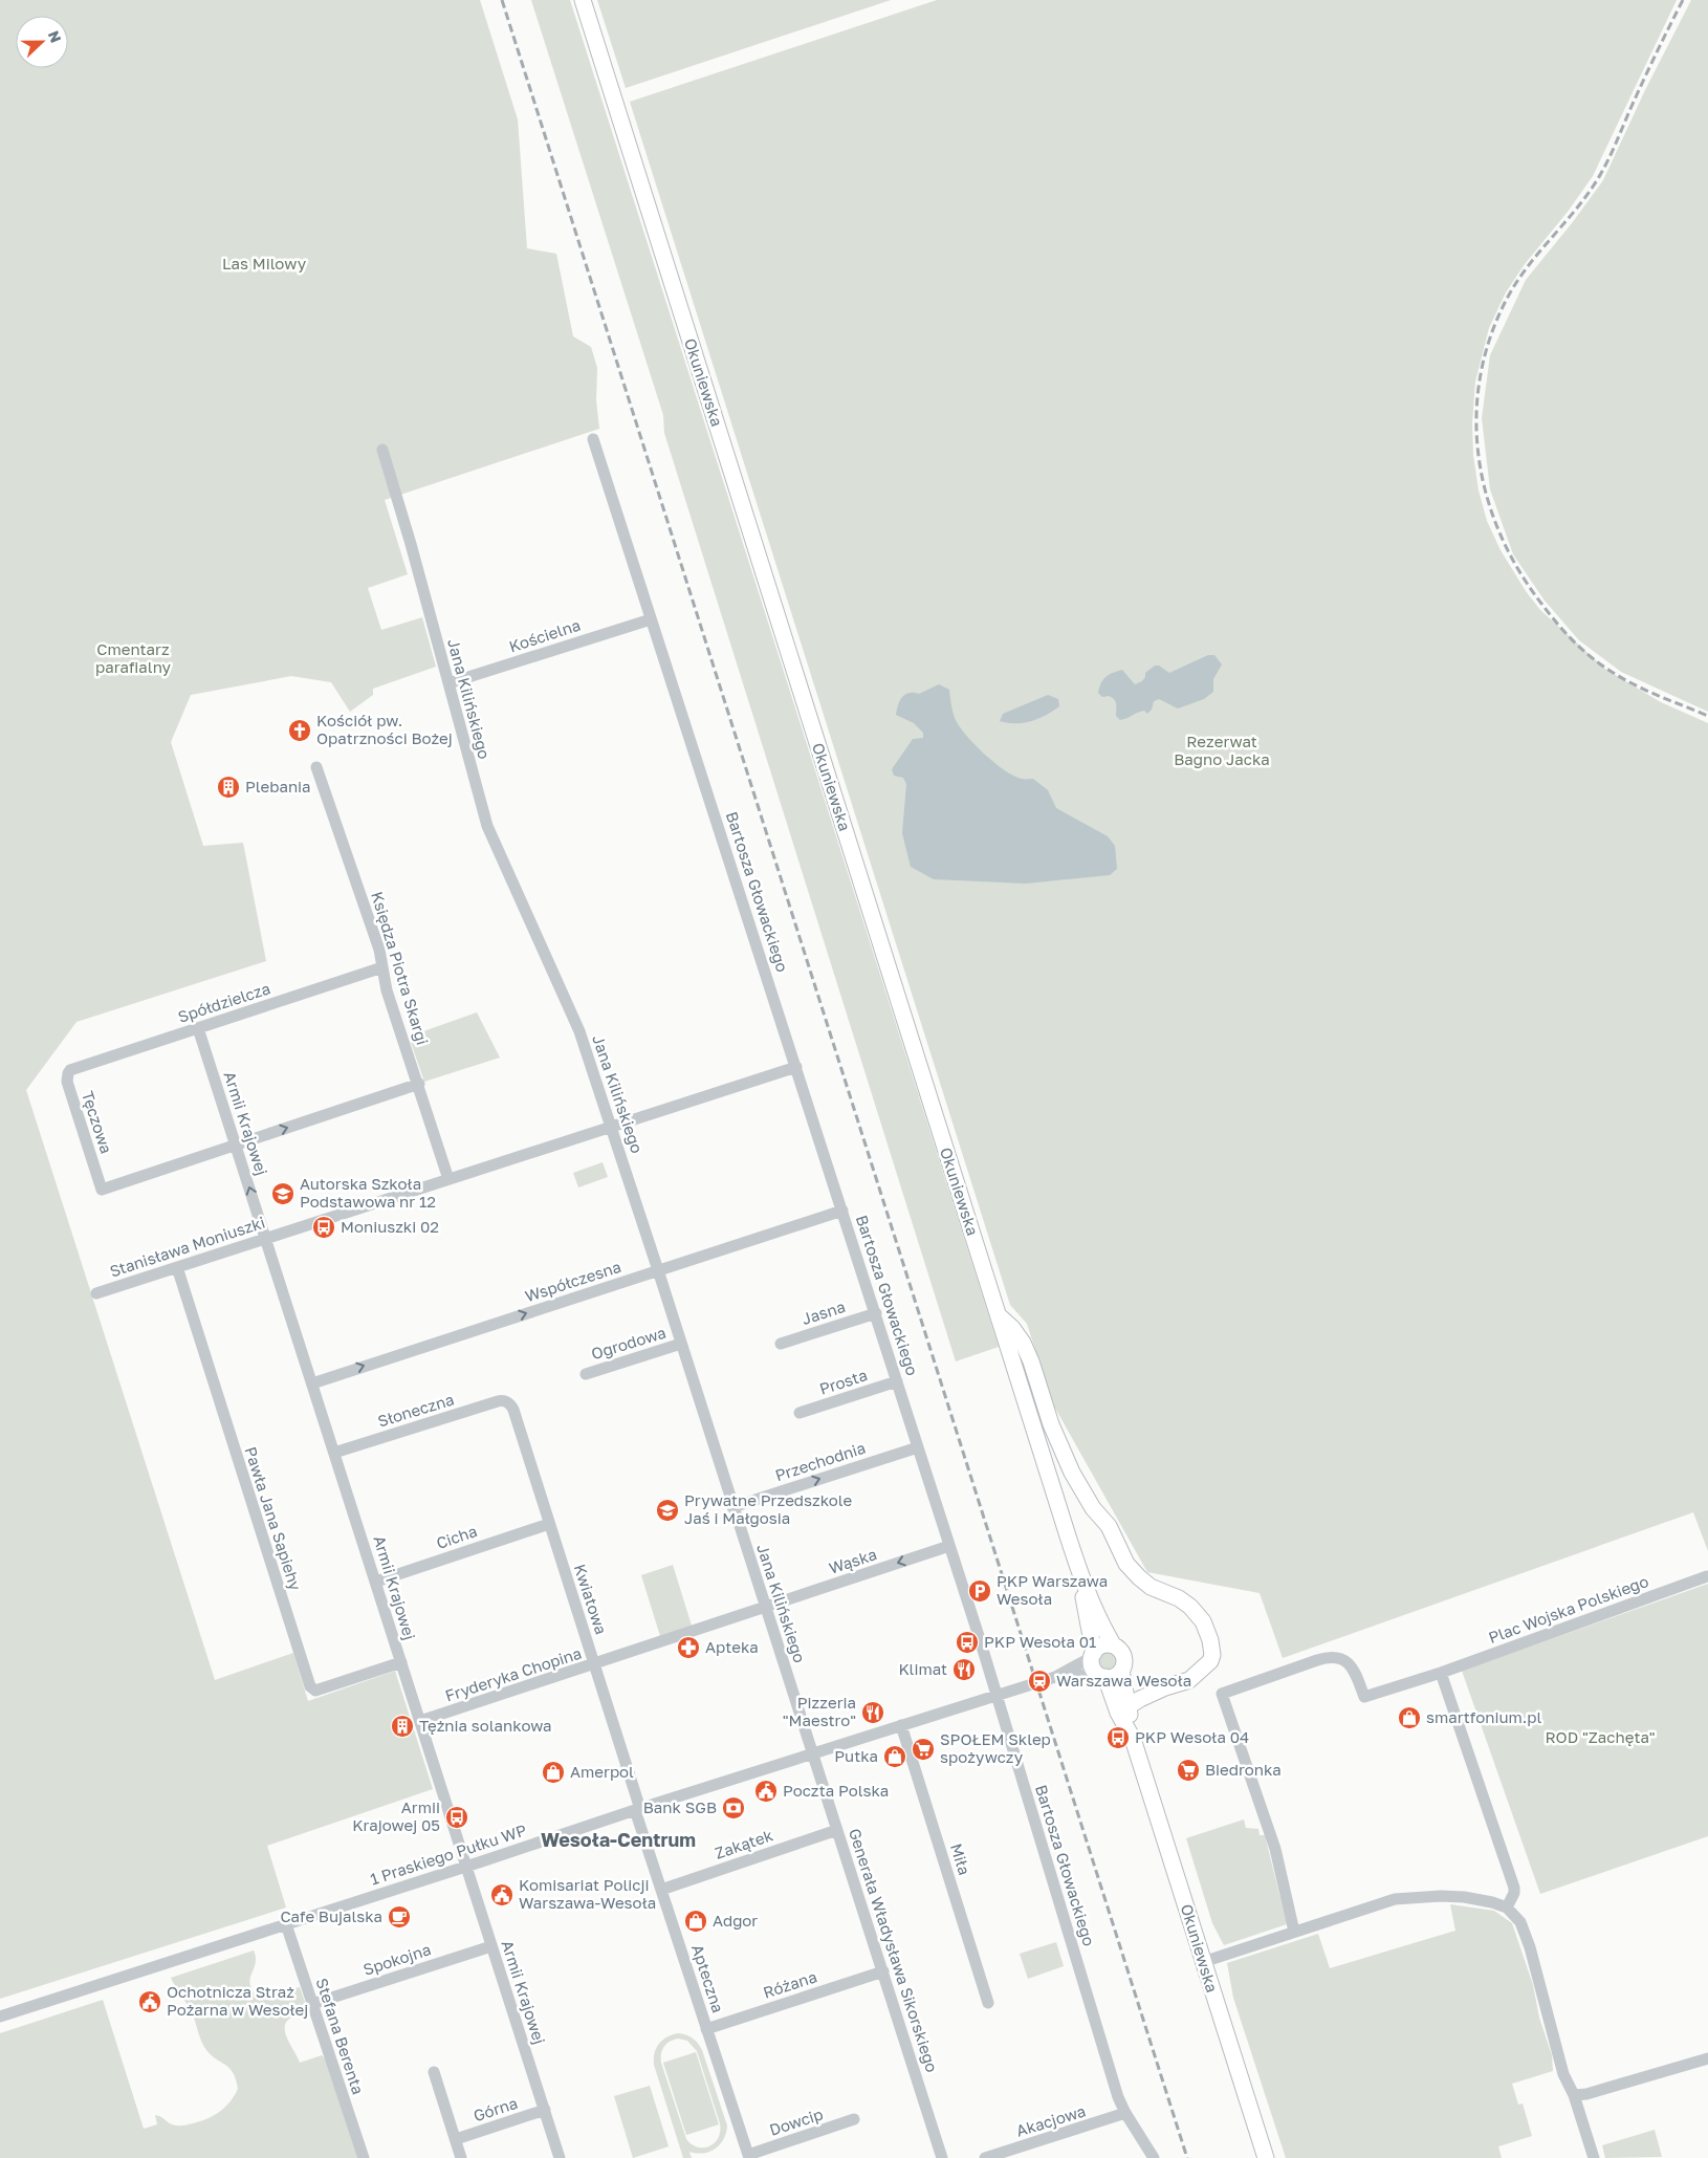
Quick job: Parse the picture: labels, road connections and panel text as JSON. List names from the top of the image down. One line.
{"streets":{"main road":["Okuniewska"],"street":["Kościelna","Jana Kilińskiego","Bartosza Głowackiego","Księdza Piotra Skargi","Spółdzielcza","Tęczowa","Armii Krajowej","Stanisława Moniuszki","Współczesna","Jasna","Ogrodowa","Prosta","Słoneczna","Przechodnia","Pawła Jana Sapiehy","Cicha","Wąska","Kwiatowa","Plac Wojska Polskiego","Fryderyka Chopina","Zakątek","1 Praskiego Pułku WP","Miła","Generała Władysława Sikorskiego","Spokojna","Apteczna","Różana","Stefana Berenta","Górna","Akacjowa","Dowcip"]},"crossings":[["Okuniewska","1 Praskiego Pułku WP"],["Kościelna","Jana Kilińskiego"],["Kościelna","Bartosza Głowackiego"],["Jana Kilińskiego","Stanisława Moniuszki"],["Jana Kilińskiego","Współczesna"],["Jana Kilińskiego","Ogrodowa"],["Jana Kilińskiego","Przechodnia"],["Jana Kilińskiego","Wąska"],["Jana Kilińskiego","Fryderyka Chopina"],["Jana Kilińskiego","1 Praskiego Pułku WP"],["Jana Kilińskiego","Generała Władysława Sikorskiego"],["Bartosza Głowackiego","Stanisława Moniuszki"],["Bartosza Głowackiego","Współczesna"],["Bartosza Głowackiego","Jasna"],["Bartosza Głowackiego","Prosta"],["Bartosza Głowackiego","Przechodnia"],["Bartosza Głowackiego","Wąska"],["Bartosza Głowackiego","1 Praskiego Pułku WP"],["Bartosza Głowackiego","Akacjowa"],["Księdza Piotra Skargi","Spółdzielcza"],["Księdza Piotra Skargi","Stanisława Moniuszki"],["Spółdzielcza","Tęczowa"],["Spółdzielcza","Armii Krajowej"],["Tęczowa","Armii Krajowej"],["Armii Krajowej","Stanisława Moniuszki"],["Armii Krajowej","Współczesna"],["Armii Krajowej","Słoneczna"],["Armii Krajowej","Pawła Jana Sapiehy"],["Armii Krajowej","Cicha"],["Armii Krajowej","Fryderyka Chopina"],["Armii Krajowej","1 Praskiego Pułku WP"],["Armii Krajowej","Spokojna"],["Armii Krajowej","Górna"],["Stanisława Moniuszki","Pawła Jana Sapiehy"],["Słoneczna","Kwiatowa"],["Cicha","Kwiatowa"],["Wąska","Fryderyka Chopina"],["Kwiatowa","Fryderyka Chopina"],["Kwiatowa","1 Praskiego Pułku WP"],["Kwiatowa","Apteczna"],["Zakątek","Generała Władysława Sikorskiego"],["Zakątek","Apteczna"],["1 Praskiego Pułku WP","Miła"],["1 Praskiego Pułku WP","Generała Władysława Sikorskiego"],["1 Praskiego Pułku WP","Apteczna"],["1 Praskiego Pułku WP","Stefana Berenta"],["Generała Władysława Sikorskiego","Różana"],["Spokojna","Stefana Berenta"],["Apteczna","Różana"],["Apteczna","Dowcip"]],"one_way":["Współczesna","Przechodnia","Wąska"],"districts":["Wesoła-Centrum"],"parks":["Las Milowy","Cmentarz parafialny","Rezerwat Bagno Jacka","ROD \"Zachęta\""],"places":{"church":["Kościół pw. Opatrzności Bożej"],"building":["Plebania","Tężnia solankowa"],"school or university":["Autorska Szkoła Podstawowa nr 12","Prywatne Przedszkole Jaś i Małgosia"],"bus stop":["Moniuszki 02","PKP Wesoła 01","PKP Wesoła 04","Armii Krajowej 05"],"parking":["PKP Warszawa Wesoła"],"pharmacy":["Apteka"],"restaurant":["Klimat","Pizzeria \"Maestro\""],"station":["Warszawa Wesoła"],"shop":["smartfonium.pl","Putka","Amerpol","Adgor"],"supermarket":["SPOŁEM Sklep spożywczy","Biedronka"],"public building":["Poczta Polska","Komisariat Policji Warszawa-Wesoła","Ochotnicza Straż Pożarna w Wesołej"],"bank":["Bank SGB"],"cafe":["Cafe Bujalska"]},"north":"right"}
